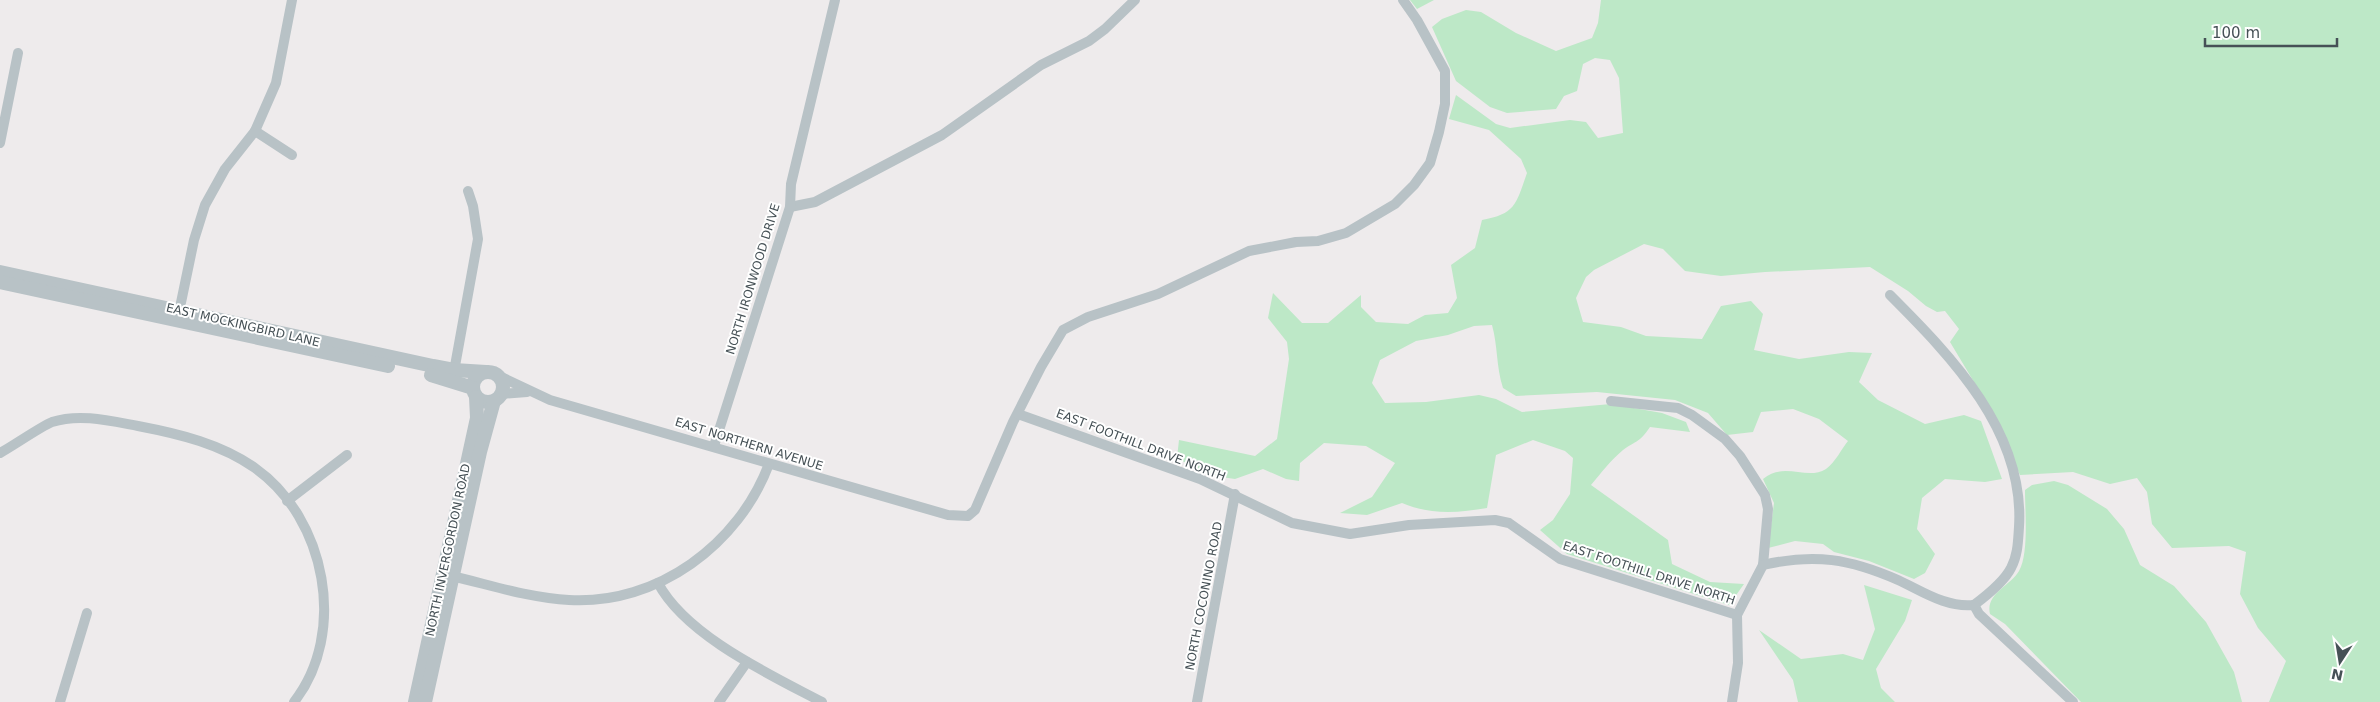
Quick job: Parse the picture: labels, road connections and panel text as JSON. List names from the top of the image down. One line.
{"streets":{"street":["NORTH IRONWOOD DRIVE","EAST MOCKINGBIRD LANE","EAST NORTHERN AVENUE","EAST FOOTHILL DRIVE NORTH","NORTH INVERGORDON ROAD","NORTH COCONINO ROAD"]},"crossings":[["NORTH IRONWOOD DRIVE","EAST NORTHERN AVENUE"],["EAST MOCKINGBIRD LANE","EAST NORTHERN AVENUE"],["EAST MOCKINGBIRD LANE","NORTH INVERGORDON ROAD"],["EAST NORTHERN AVENUE","EAST FOOTHILL DRIVE NORTH"],["EAST NORTHERN AVENUE","NORTH INVERGORDON ROAD"],["EAST FOOTHILL DRIVE NORTH","NORTH COCONINO ROAD"]],"scale_bar":"100 m","north":"bottom"}
